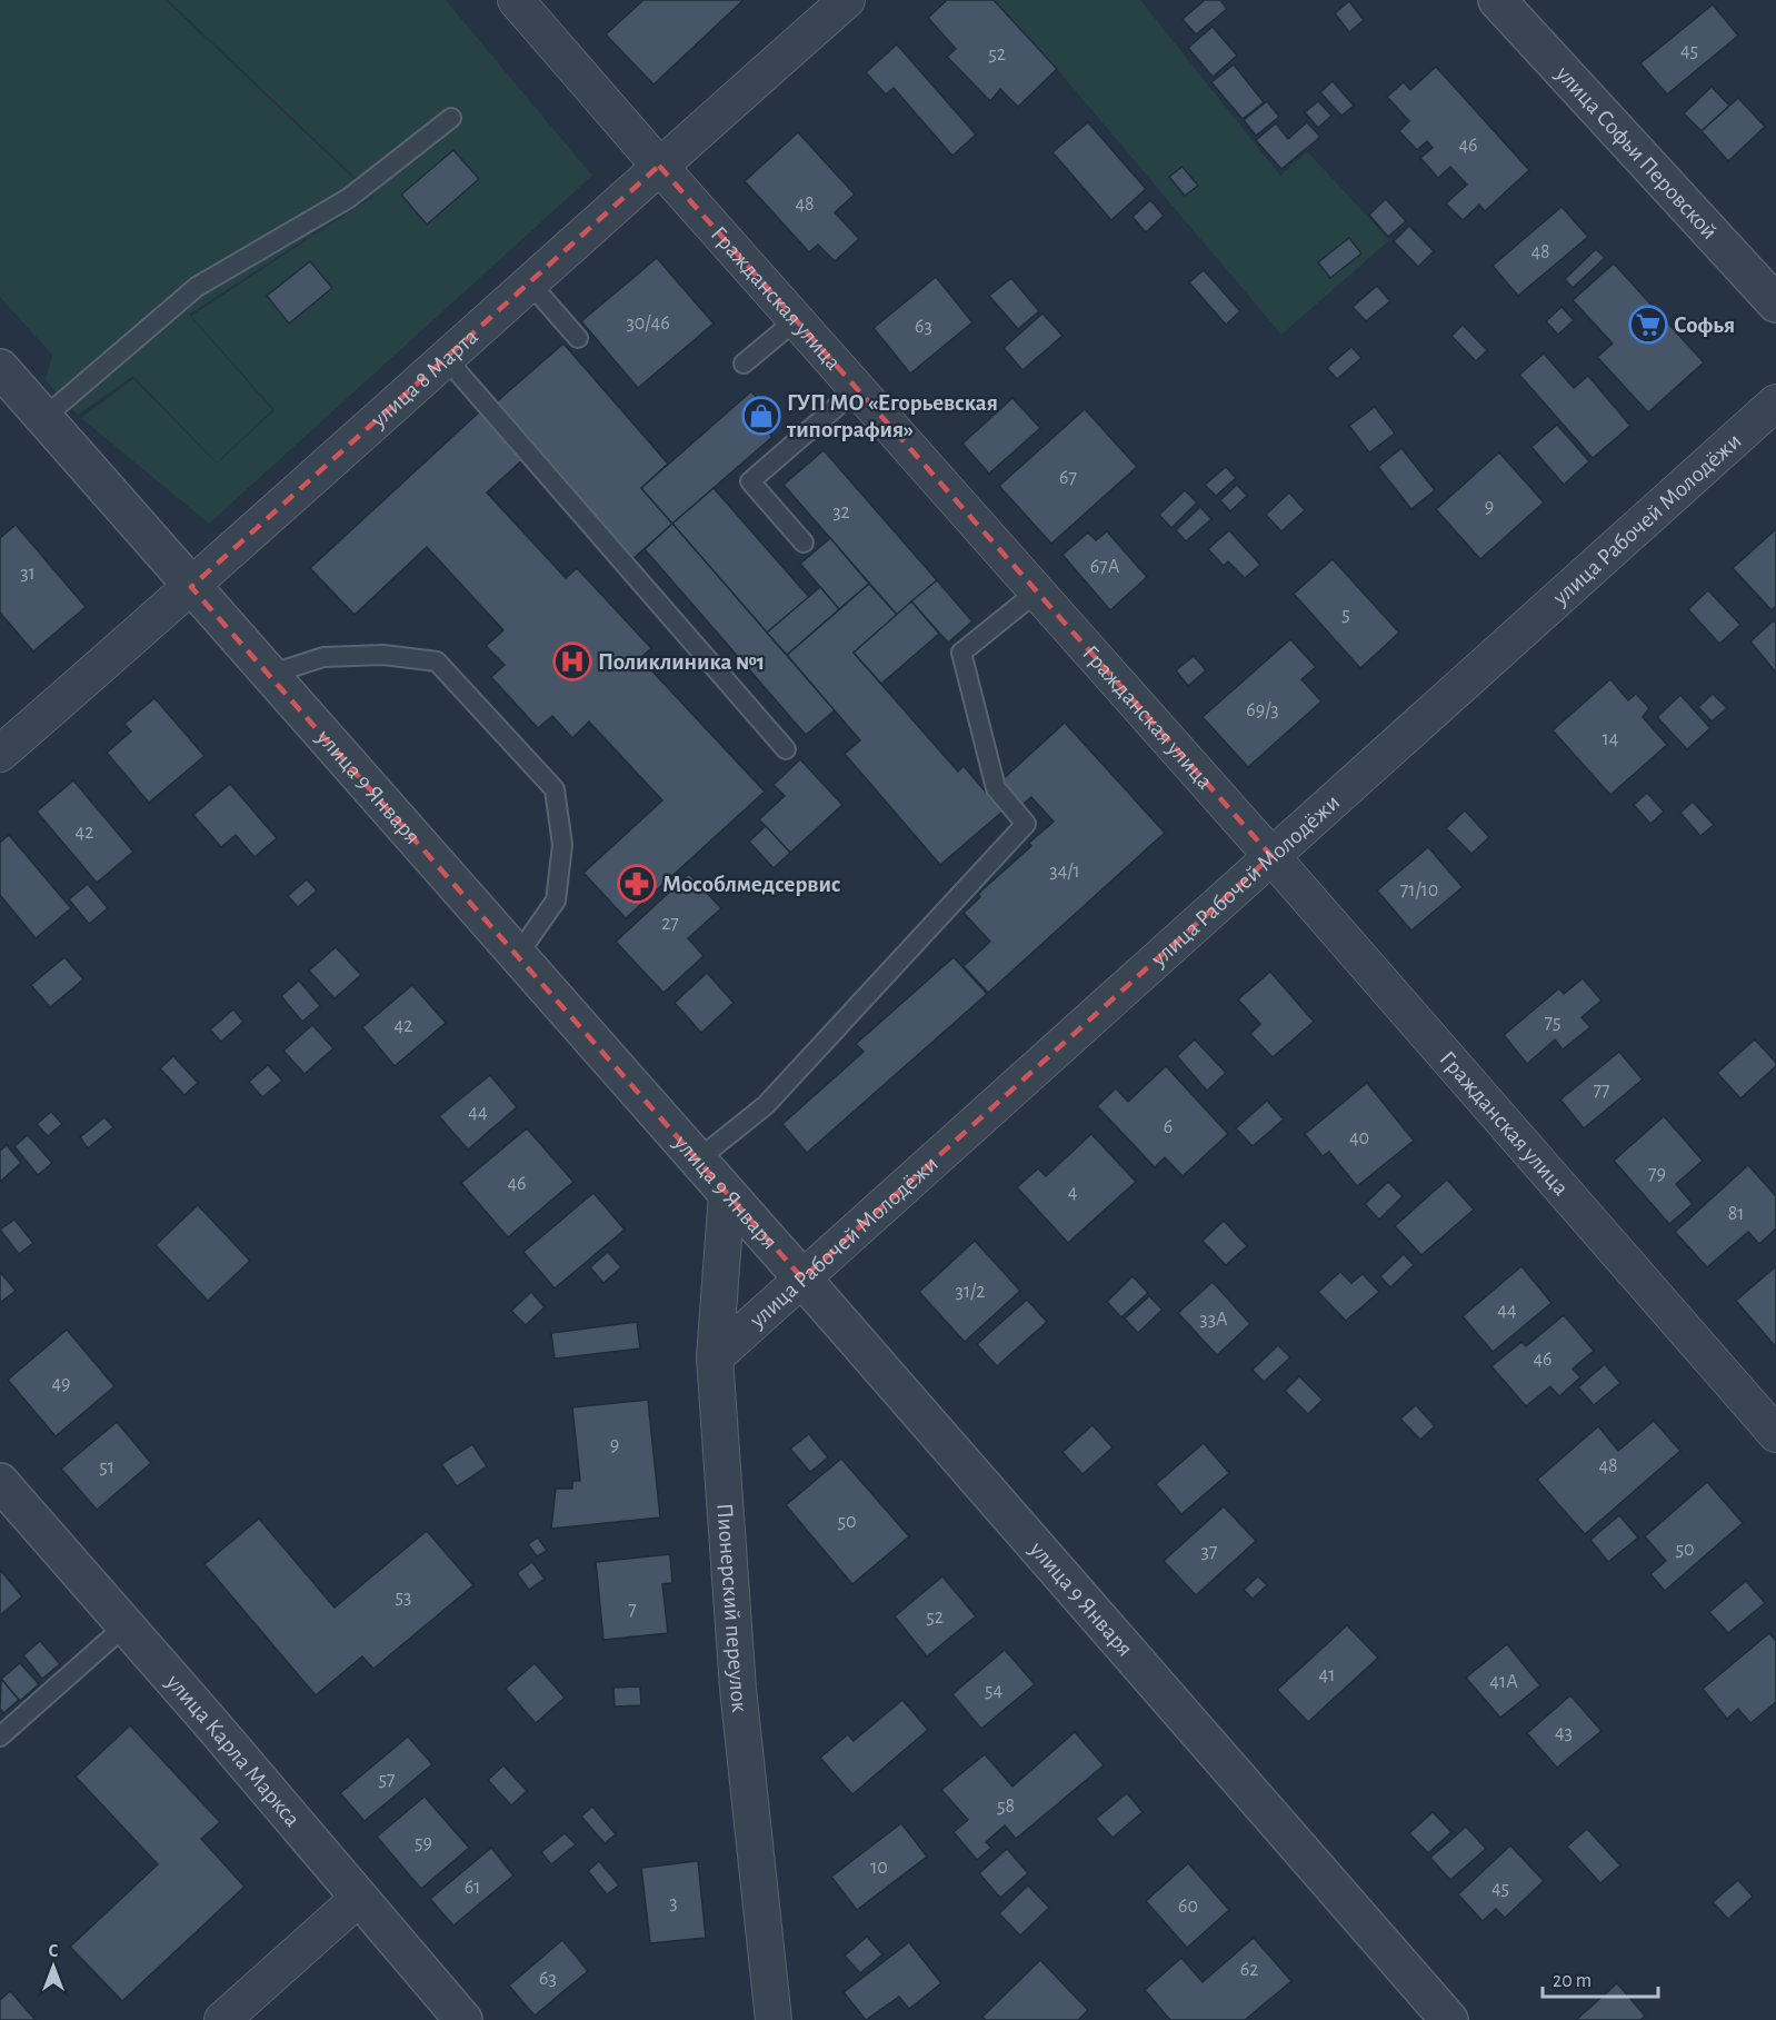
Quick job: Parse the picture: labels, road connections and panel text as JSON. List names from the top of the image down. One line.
{"streets":{"street":["улица Софьи Перовской","Гражданская улица","улица 8 Марта","улица Рабочей Молодёжи","улица 9 Января","Пионерский переулок","улица Карла Маркса"]},"crossings":[["Гражданская улица","улица 8 Марта"],["Гражданская улица","улица Рабочей Молодёжи"],["улица 8 Марта","улица 9 Января"],["улица Рабочей Молодёжи","улица 9 Января"],["улица Рабочей Молодёжи","Пионерский переулок"],["улица 9 Января","Пионерский переулок"]],"places":{"supermarket":["Софья"],"shop":["ГУП МО «Егорьевская типография»"],"hospital":["Поликлиника №1"],"pharmacy":["Мособлмедсервис"]},"house_numbers":["45","52","46","48","48","30/46","63","67","9","32","67А","31","5","69/3","14","42","34/1","71/10","27","75","42","77","44","6","40","79","46","4","81","31/2","44","33А","46","49","9","48","51","50","50","37","53","7","52","41","41А","54","43","57","58","59","10","61","45","3","60","62","63"],"scale_bar":"20 m","north":"top"}
